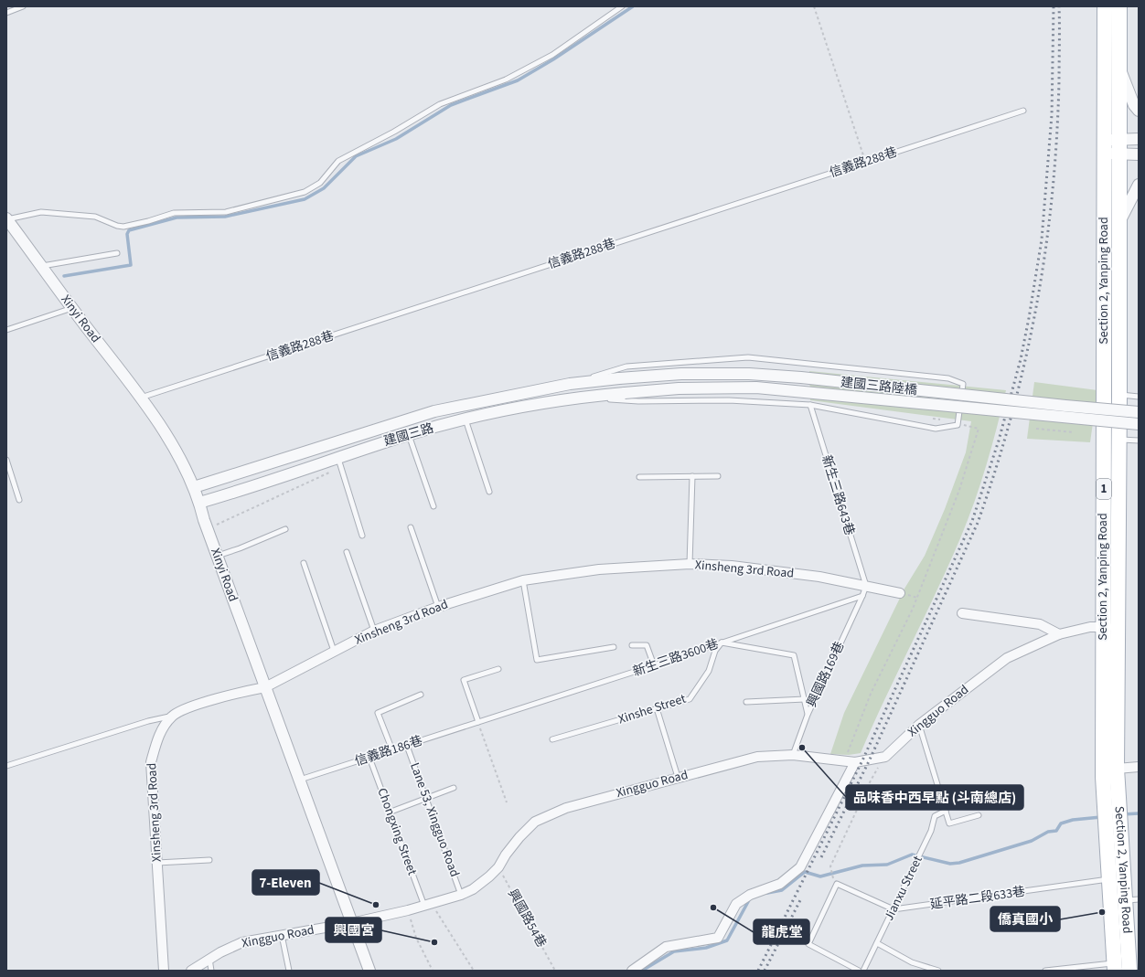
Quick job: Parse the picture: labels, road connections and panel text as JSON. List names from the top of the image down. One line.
{"streets":{"main road":["Section 2, Yanping Road","1"],"street":["Xinyi Road","建國三路陸橋","建國三路","Xinsheng 3rd Road","Xingguo Road"],"lane":["信義路288巷","新生三路643巷","新生三路3600巷","興國路169巷","Xinshe Street","信義路186巷","Lane 53, Xingguo Road","Chongxing Street","Jianxu Street","延平路二段633巷"],"path":["興國路54巷"]},"crossings":[["信義路288巷","Xinyi Road"],["Section 2, Yanping Road","1"],["Section 2, Yanping Road","Xingguo Road"],["Section 2, Yanping Road","延平路二段633巷"],["Xinyi Road","建國三路"],["Xinyi Road","Xinsheng 3rd Road"],["Xinyi Road","Xingguo Road"],["Xinyi Road","信義路186巷"],["建國三路陸橋","建國三路"],["新生三路643巷","Xinsheng 3rd Road"],["新生三路3600巷","興國路169巷"],["新生三路3600巷","Xinshe Street"],["新生三路3600巷","信義路186巷"],["興國路169巷","Xingguo Road"],["Xingguo Road","Lane 53, Xingguo Road"],["Xingguo Road","Chongxing Street"],["Xingguo Road","興國路54巷"],["信義路186巷","Lane 53, Xingguo Road"],["信義路186巷","Chongxing Street"],["Jianxu Street","延平路二段633巷"]],"places":["品味香中西早點 (斗南總店)","7-Eleven","龍虎堂","僑真國小","興國宮"]}
